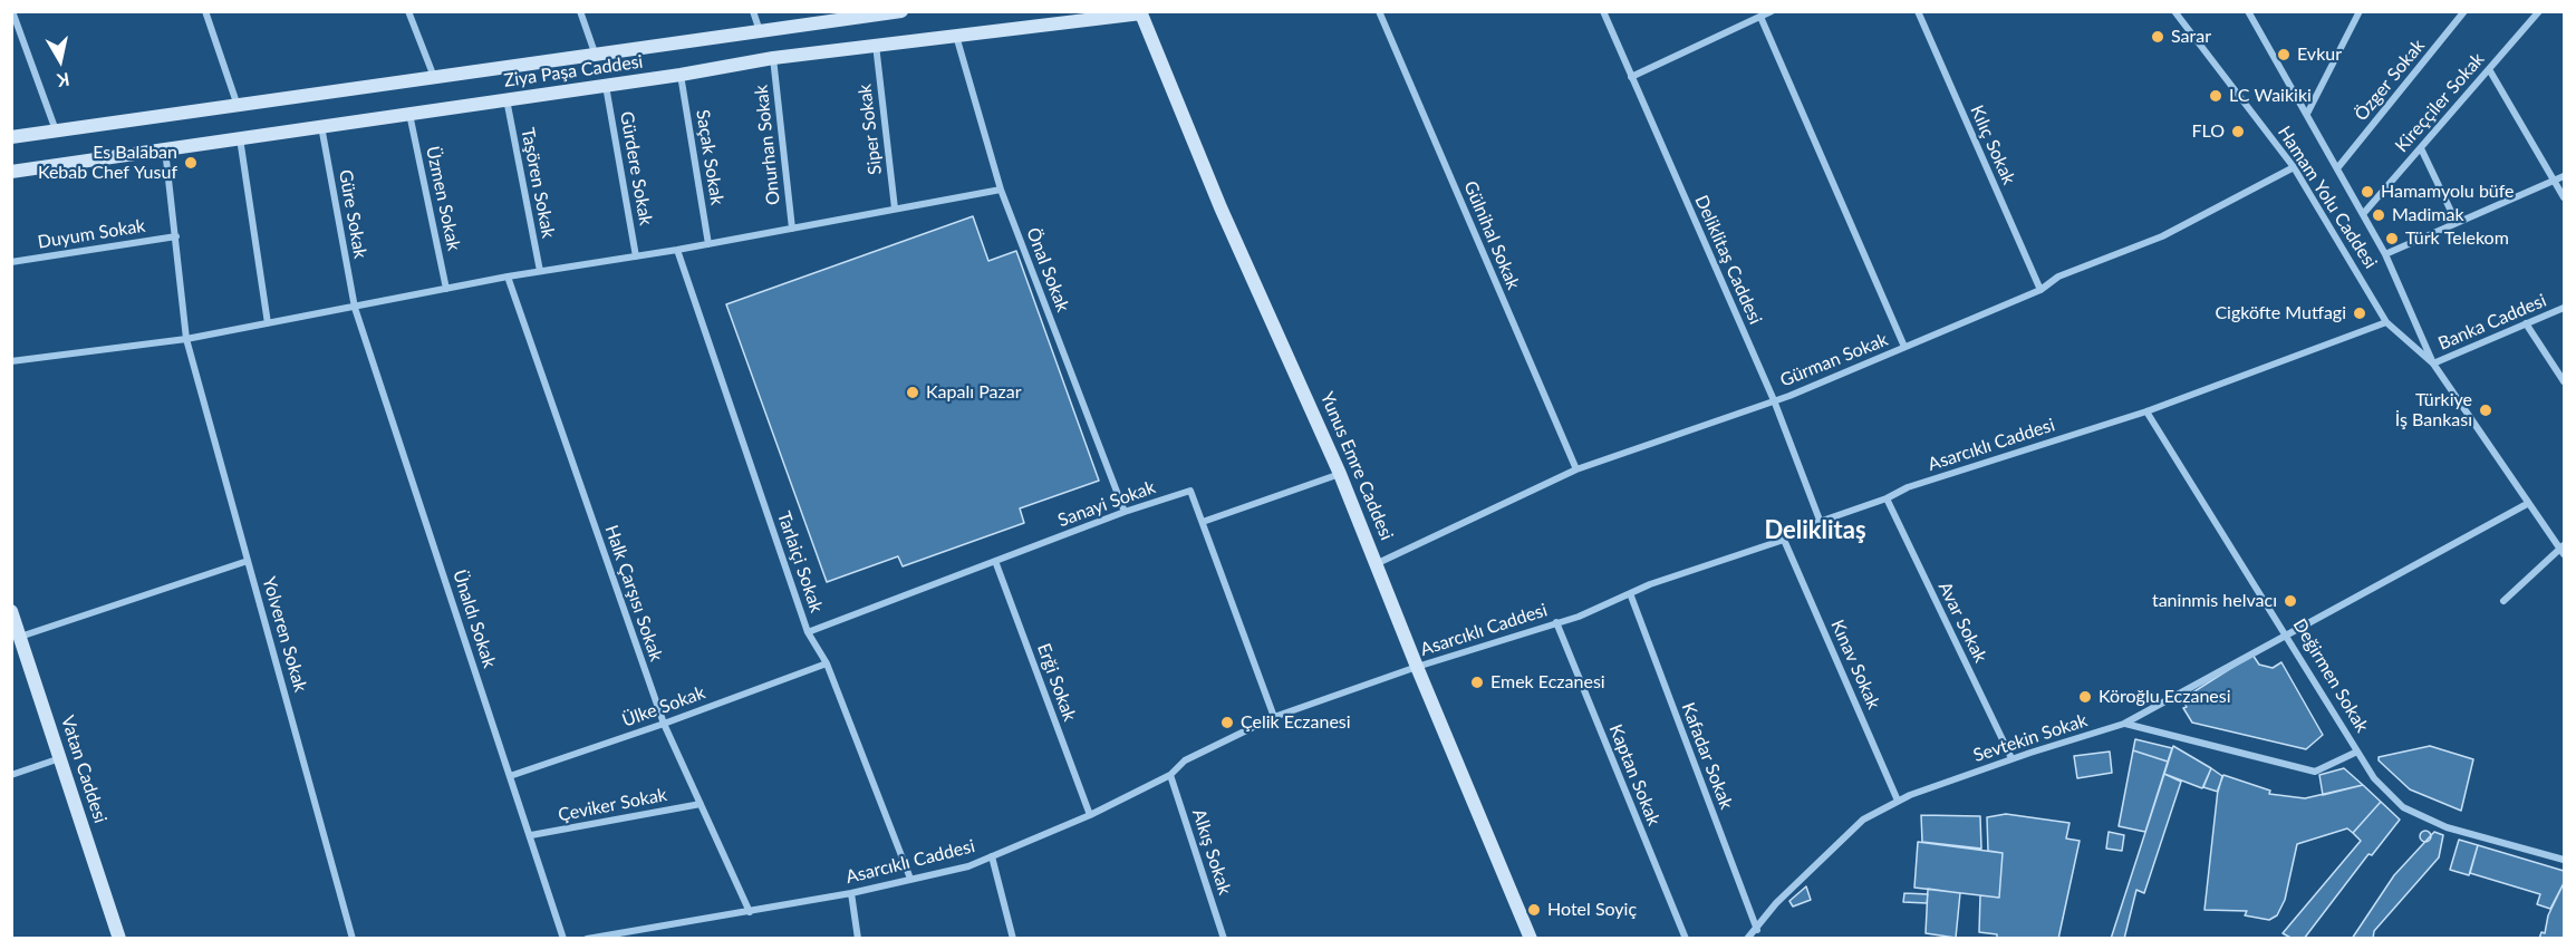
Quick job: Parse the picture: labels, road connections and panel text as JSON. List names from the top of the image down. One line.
{"streets":{"main road":["Ziya Paşa Caddesi","Yunus Emre Caddesi","Vatan Caddesi"],"street":["Özger Sokak","Kireççiler Sokak","Siper Sokak","Onurhan Sokak","Kılıç Sokak","Saçak Sokak","Gürdere Sokak","Taşören Sokak","Hamam Yolu Caddesi","Üzmen Sokak","Güre Sokak","Duyum Sokak","Gülnihal Sokak","Deliklitaş Caddesi","Önal Sokak","Banka Caddesi","Gürman Sokak","Asarcıklı Caddesi","Sanayi Sokak","Tarlaiçi Sokak","Halk Çarşısı Sokak","Ünaldı Sokak","Avar Sokak","Yolveren Sokak","Kınav Sokak","Değirmen Sokak","Erği Sokak","Ülke Sokak","Sevtekin Sokak","Kafadar Sokak","Kaptan Sokak","Çeviker Sokak","Alkış Sokak"]},"crossings":[["Ziya Paşa Caddesi","Siper Sokak"],["Ziya Paşa Caddesi","Onurhan Sokak"],["Ziya Paşa Caddesi","Saçak Sokak"],["Ziya Paşa Caddesi","Gürdere Sokak"],["Ziya Paşa Caddesi","Taşören Sokak"],["Ziya Paşa Caddesi","Üzmen Sokak"],["Ziya Paşa Caddesi","Güre Sokak"],["Ziya Paşa Caddesi","Önal Sokak"],["Ziya Paşa Caddesi","Yunus Emre Caddesi"],["Ziya Paşa Caddesi","Yolveren Sokak"],["Özger Sokak","Hamam Yolu Caddesi"],["Kireççiler Sokak","Hamam Yolu Caddesi"],["Kılıç Sokak","Gürman Sokak"],["Hamam Yolu Caddesi","Banka Caddesi"],["Hamam Yolu Caddesi","Gürman Sokak"],["Hamam Yolu Caddesi","Asarcıklı Caddesi"],["Hamam Yolu Caddesi","Sevtekin Sokak"],["Güre Sokak","Ünaldı Sokak"],["Duyum Sokak","Yolveren Sokak"],["Gülnihal Sokak","Gürman Sokak"],["Deliklitaş Caddesi","Gürman Sokak"],["Deliklitaş Caddesi","Asarcıklı Caddesi"],["Önal Sokak","Sanayi Sokak"],["Gürman Sokak","Yunus Emre Caddesi"],["Asarcıklı Caddesi","Yunus Emre Caddesi"],["Asarcıklı Caddesi","Sanayi Sokak"],["Asarcıklı Caddesi","Tarlaiçi Sokak"],["Asarcıklı Caddesi","Halk Çarşısı Sokak"],["Asarcıklı Caddesi","Avar Sokak"],["Asarcıklı Caddesi","Kınav Sokak"],["Asarcıklı Caddesi","Değirmen Sokak"],["Asarcıklı Caddesi","Erği Sokak"],["Asarcıklı Caddesi","Kafadar Sokak"],["Asarcıklı Caddesi","Kaptan Sokak"],["Asarcıklı Caddesi","Alkış Sokak"],["Sanayi Sokak","Tarlaiçi Sokak"],["Sanayi Sokak","Erği Sokak"],["Tarlaiçi Sokak","Ülke Sokak"],["Halk Çarşısı Sokak","Ülke Sokak"],["Halk Çarşısı Sokak","Çeviker Sokak"],["Ünaldı Sokak","Ülke Sokak"],["Ünaldı Sokak","Çeviker Sokak"],["Avar Sokak","Sevtekin Sokak"],["Kınav Sokak","Sevtekin Sokak"],["Değirmen Sokak","Sevtekin Sokak"],["Sevtekin Sokak","Kafadar Sokak"]],"districts":["Deliklitaş"],"places":["Sarar","Evkur","LC Waikiki","FLO","Es Balaban Kebab Chef Yusuf","Hamamyolu büfe","Madimak","Türk Telekom","Cigköfte Mutfagi","Kapalı Pazar","Türkiye İş Bankası","taninmis helvacı","Emek Eczanesi","Köroğlu Eczanesi","Çelik Eczanesi","Hotel Soyiç"],"north":"bottom"}
